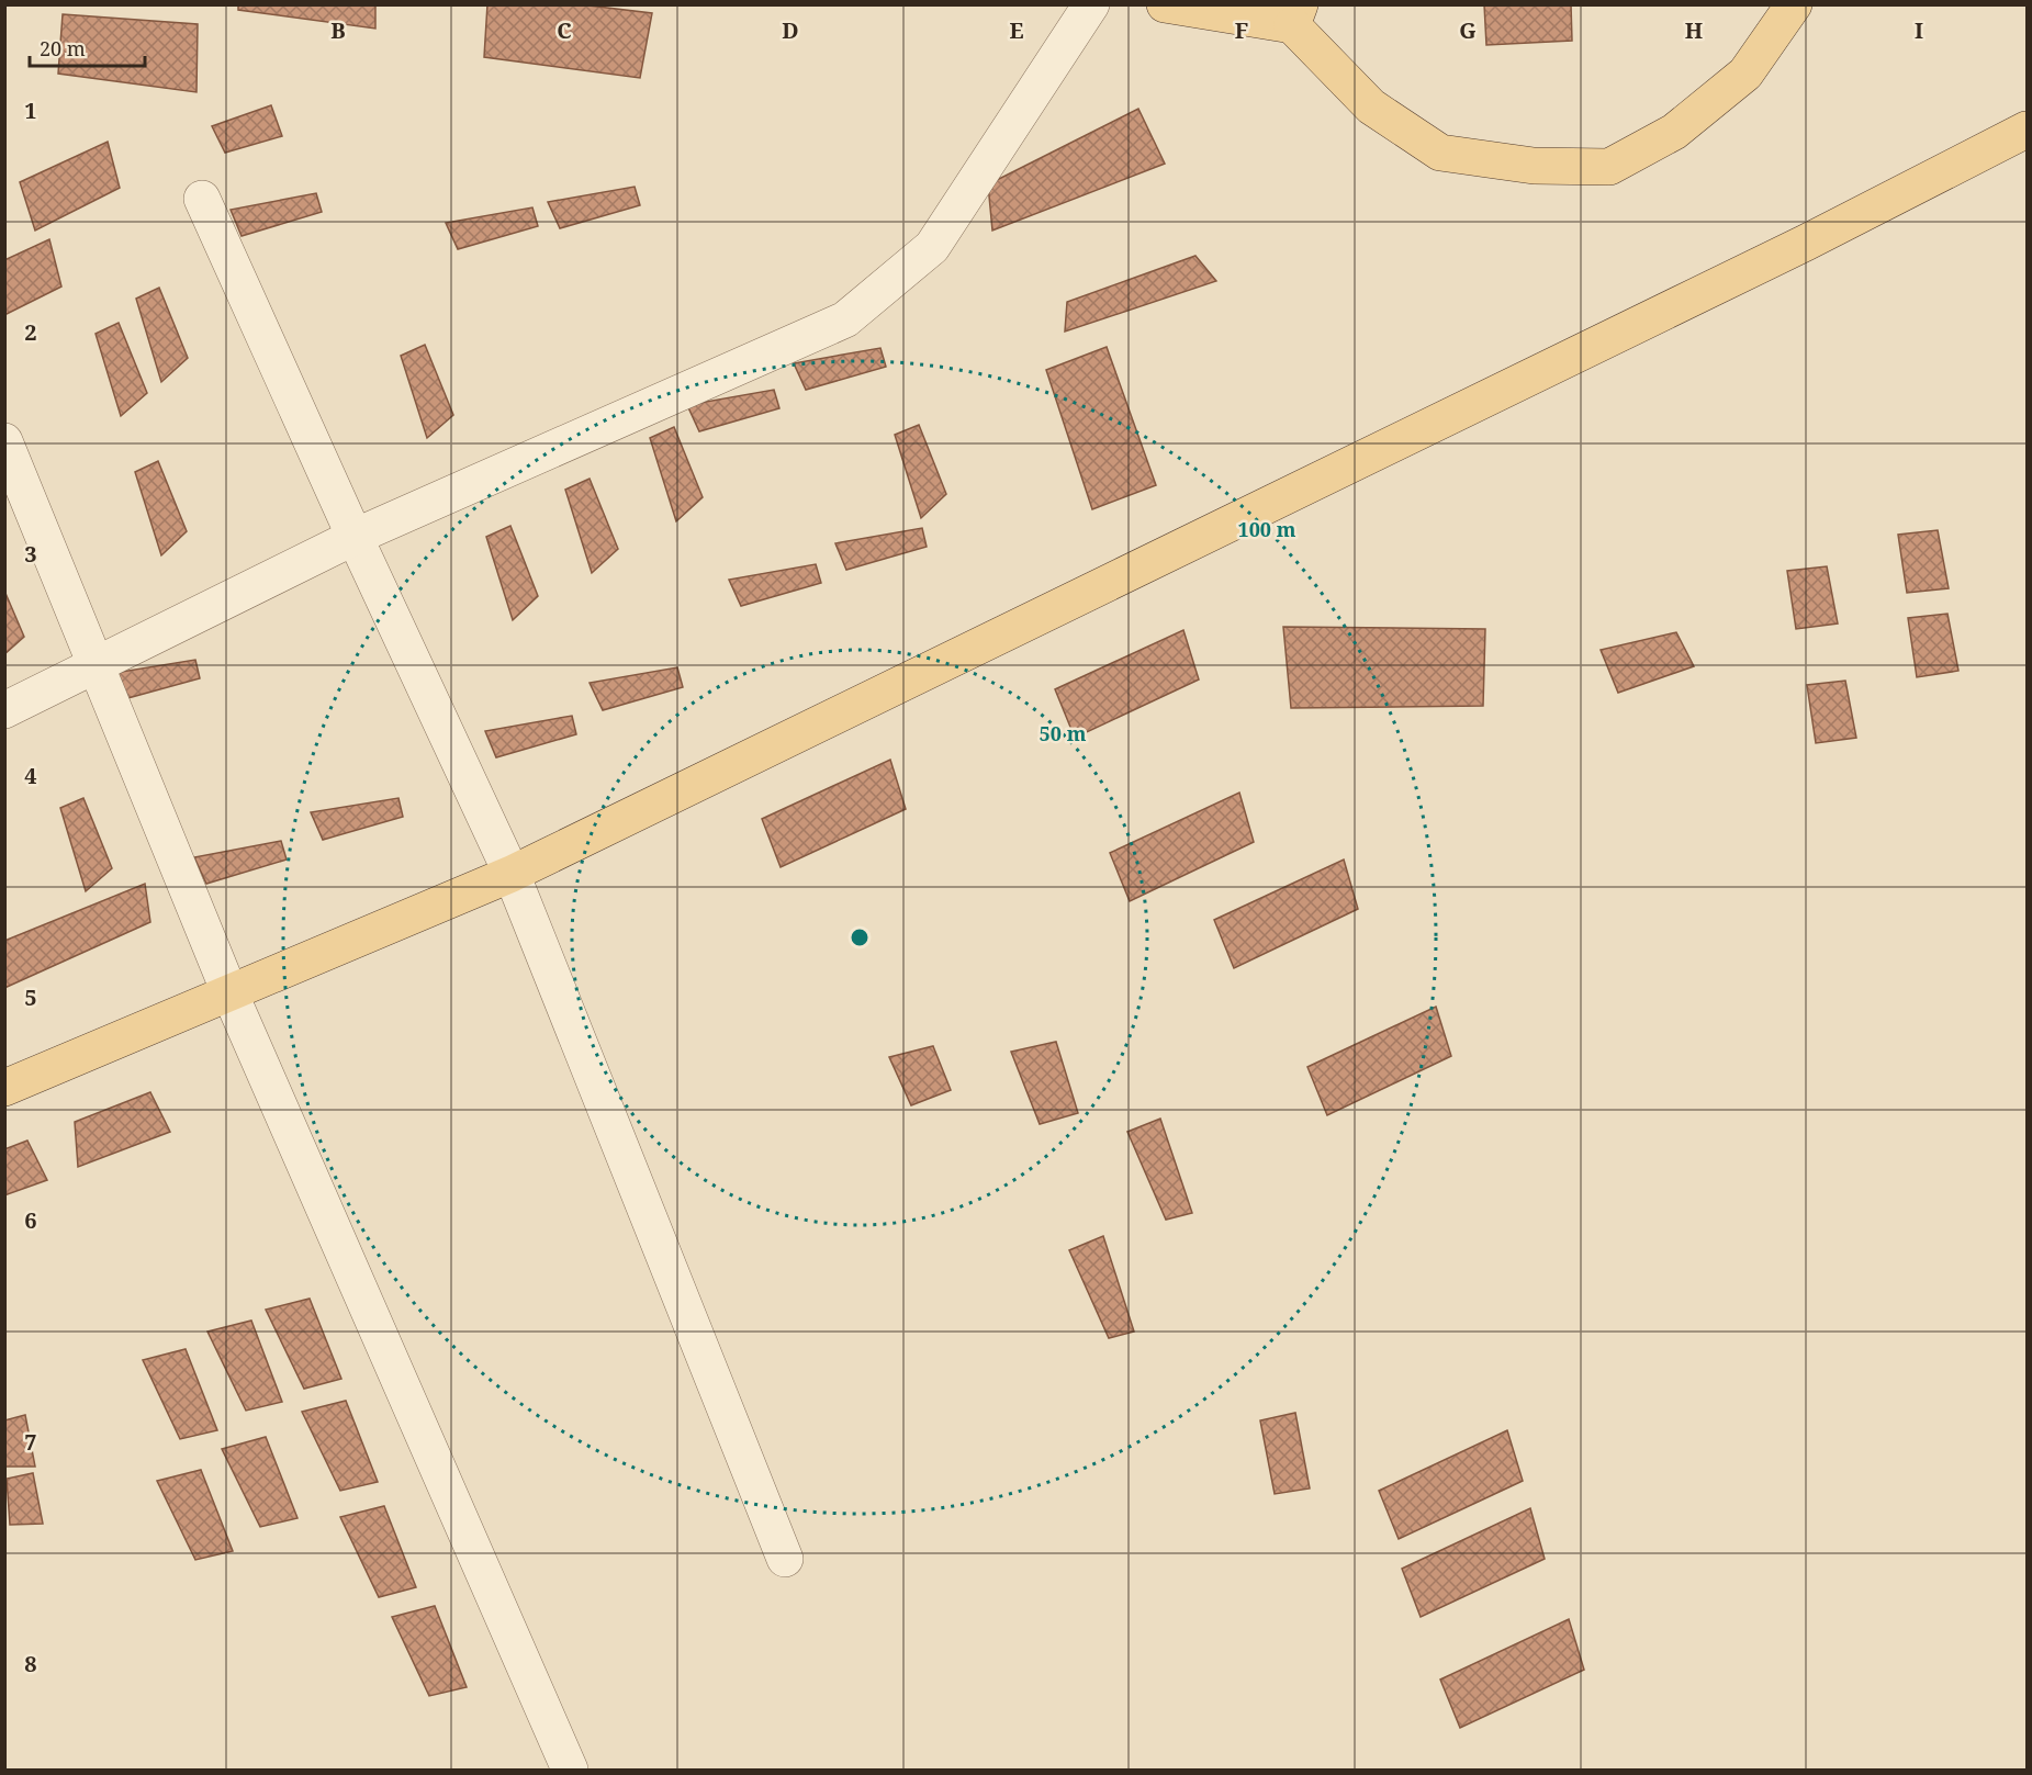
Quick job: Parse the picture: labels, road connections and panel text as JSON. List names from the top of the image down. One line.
{"scale_bar":"20 m","grid":{"columns":["B","C","D","E","F","G","H","I"],"rows":["1","2","3","4","5","6","7","8"]},"rings":["100 m","50 m"]}
